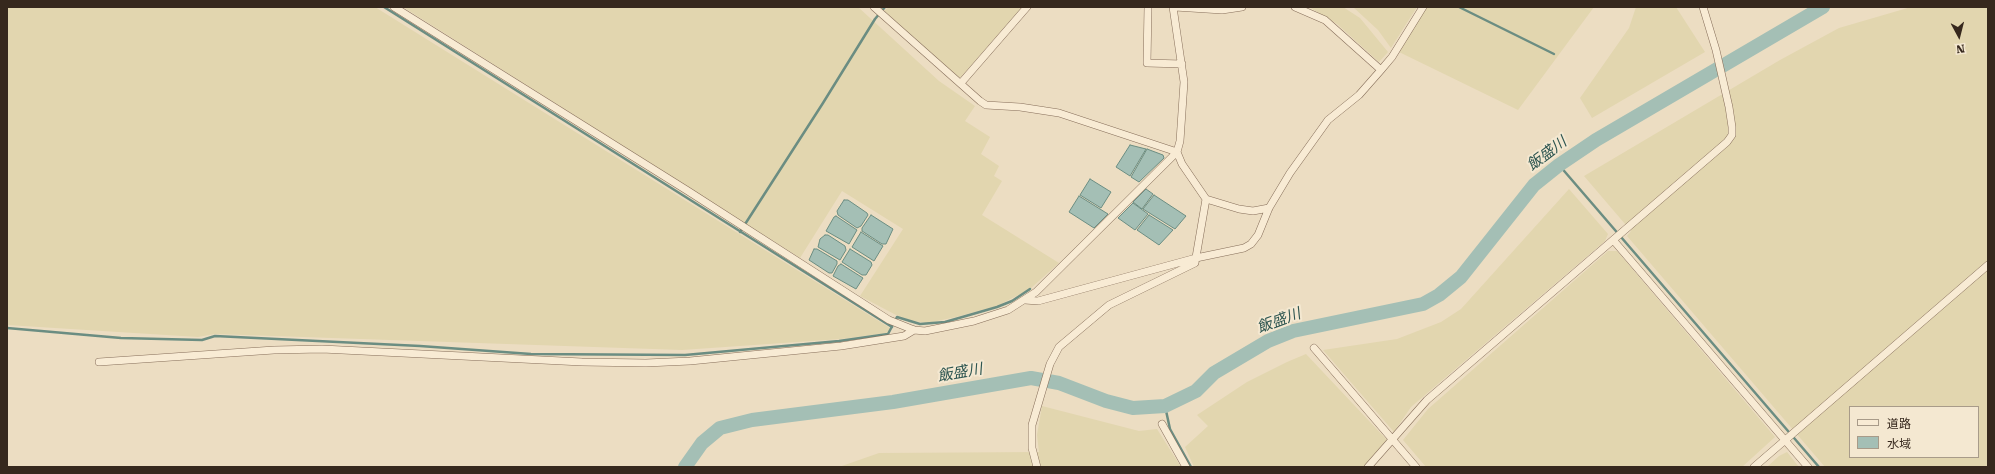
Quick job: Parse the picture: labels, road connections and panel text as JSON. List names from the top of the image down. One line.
{"water":["飯盛川"],"legend":["道路","水域"],"north":"bottom"}
